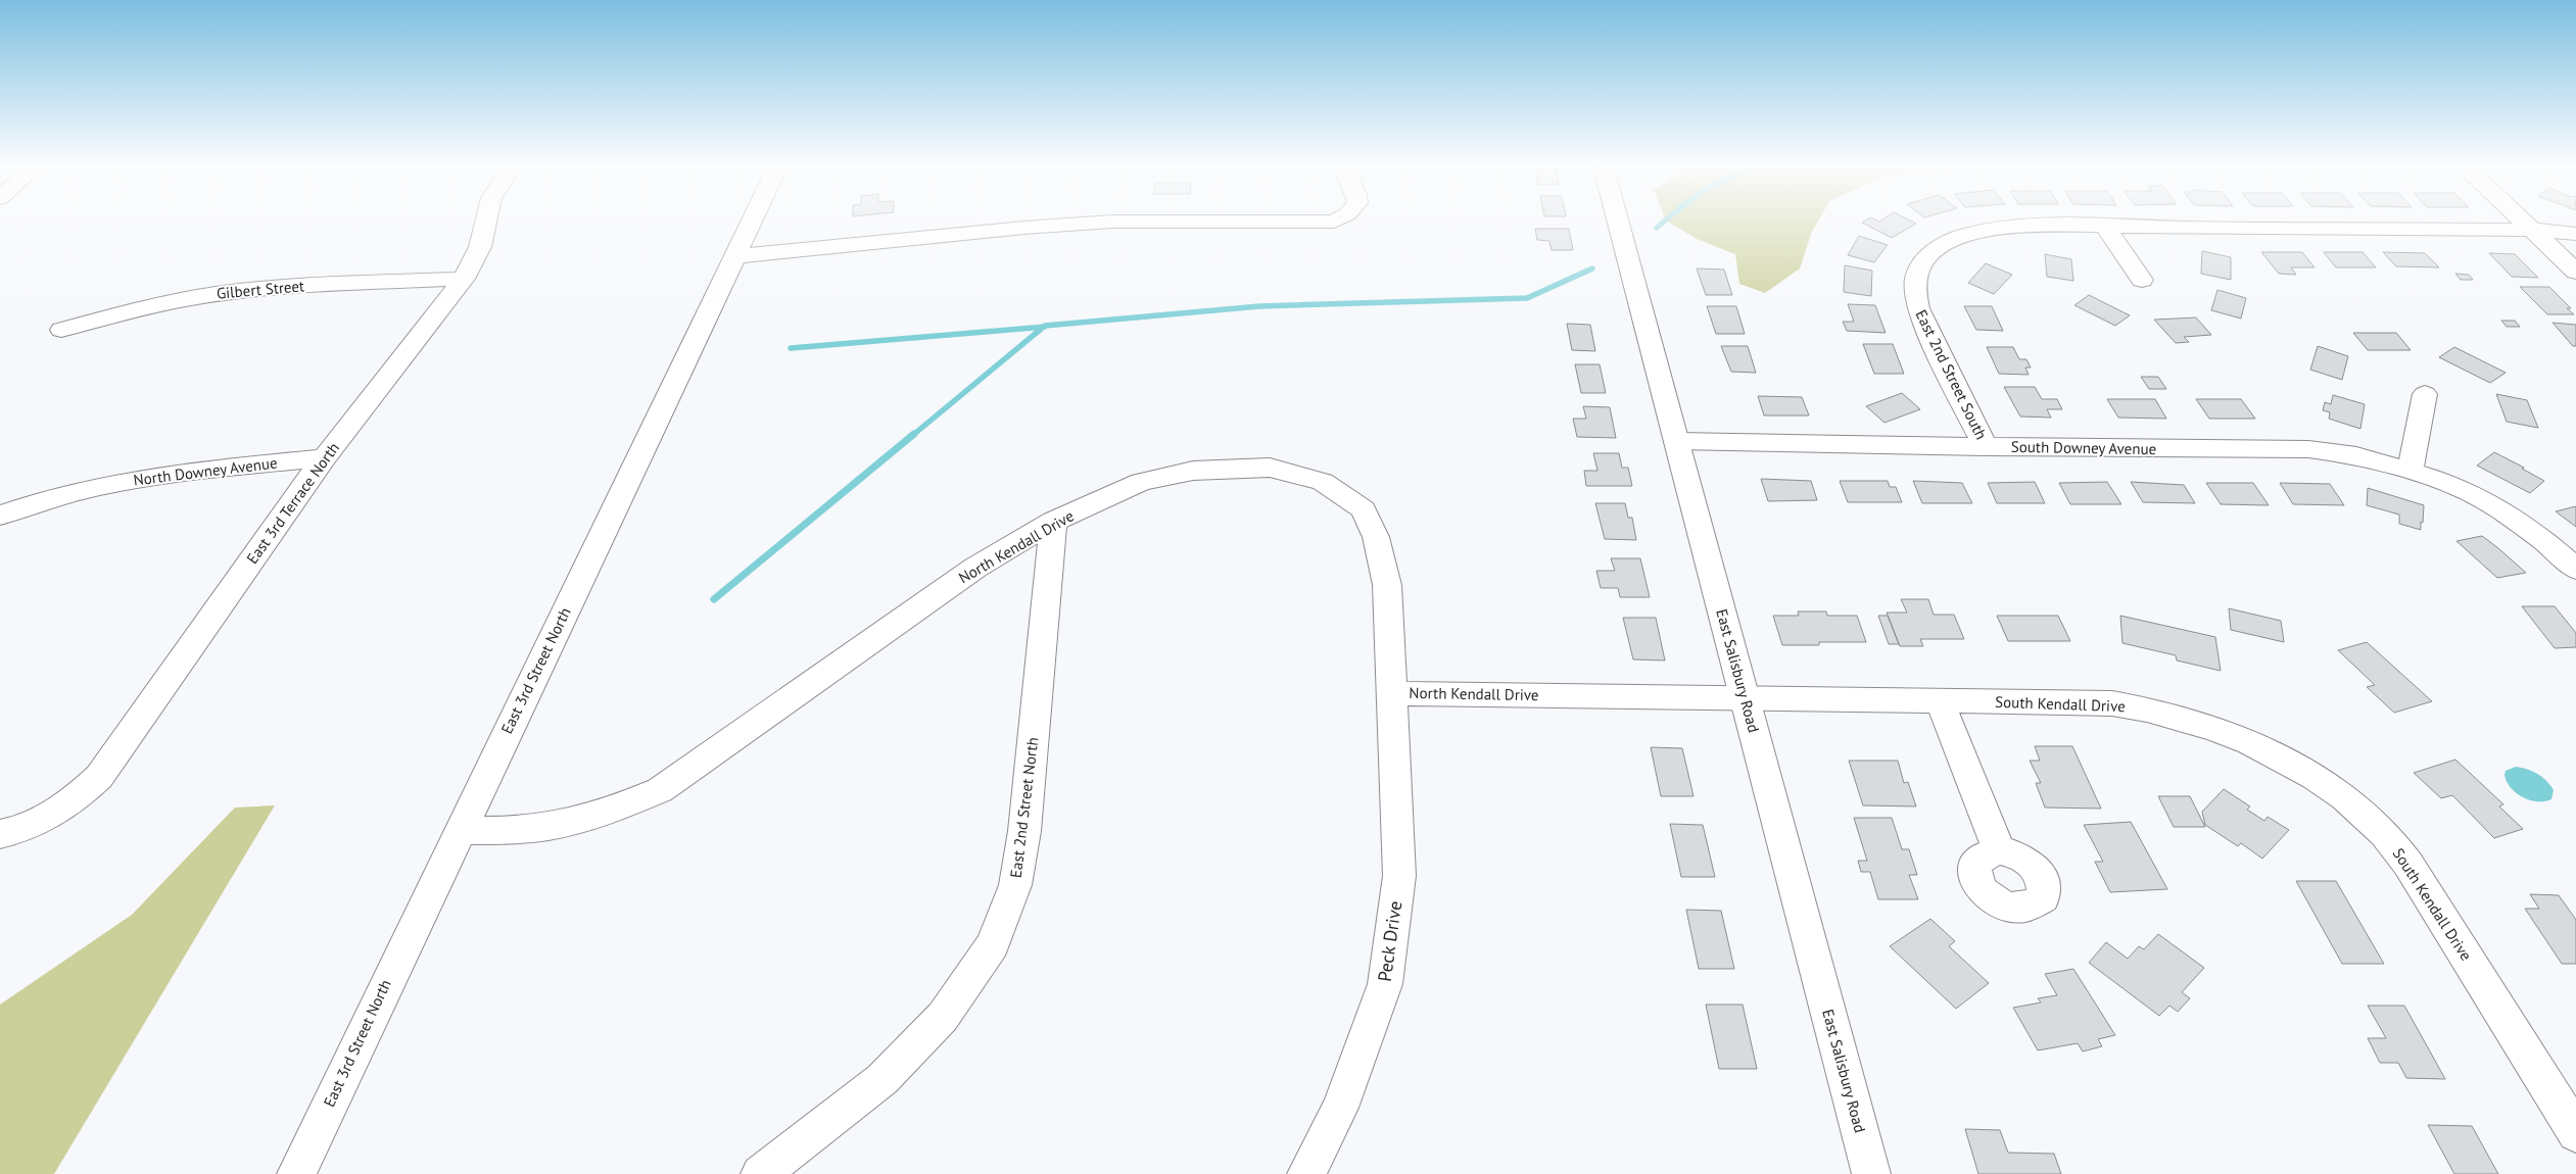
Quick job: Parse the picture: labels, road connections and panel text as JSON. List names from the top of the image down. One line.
{"streets":{"street":["Gilbert Street","East 2nd Street South","South Downey Avenue","North Downey Avenue","East 3rd Terrace North","North Kendall Drive","East 3rd Street North","East Salisbury Road","South Kendall Drive","East 2nd Street North","Peck Drive"]},"crossings":[["Gilbert Street","East 3rd Terrace North"],["East 2nd Street South","South Downey Avenue"],["South Downey Avenue","East Salisbury Road"],["North Downey Avenue","East 3rd Terrace North"],["North Kendall Drive","East 3rd Street North"],["North Kendall Drive","East Salisbury Road"],["North Kendall Drive","South Kendall Drive"],["North Kendall Drive","East 2nd Street North"],["North Kendall Drive","Peck Drive"],["East Salisbury Road","South Kendall Drive"]]}
